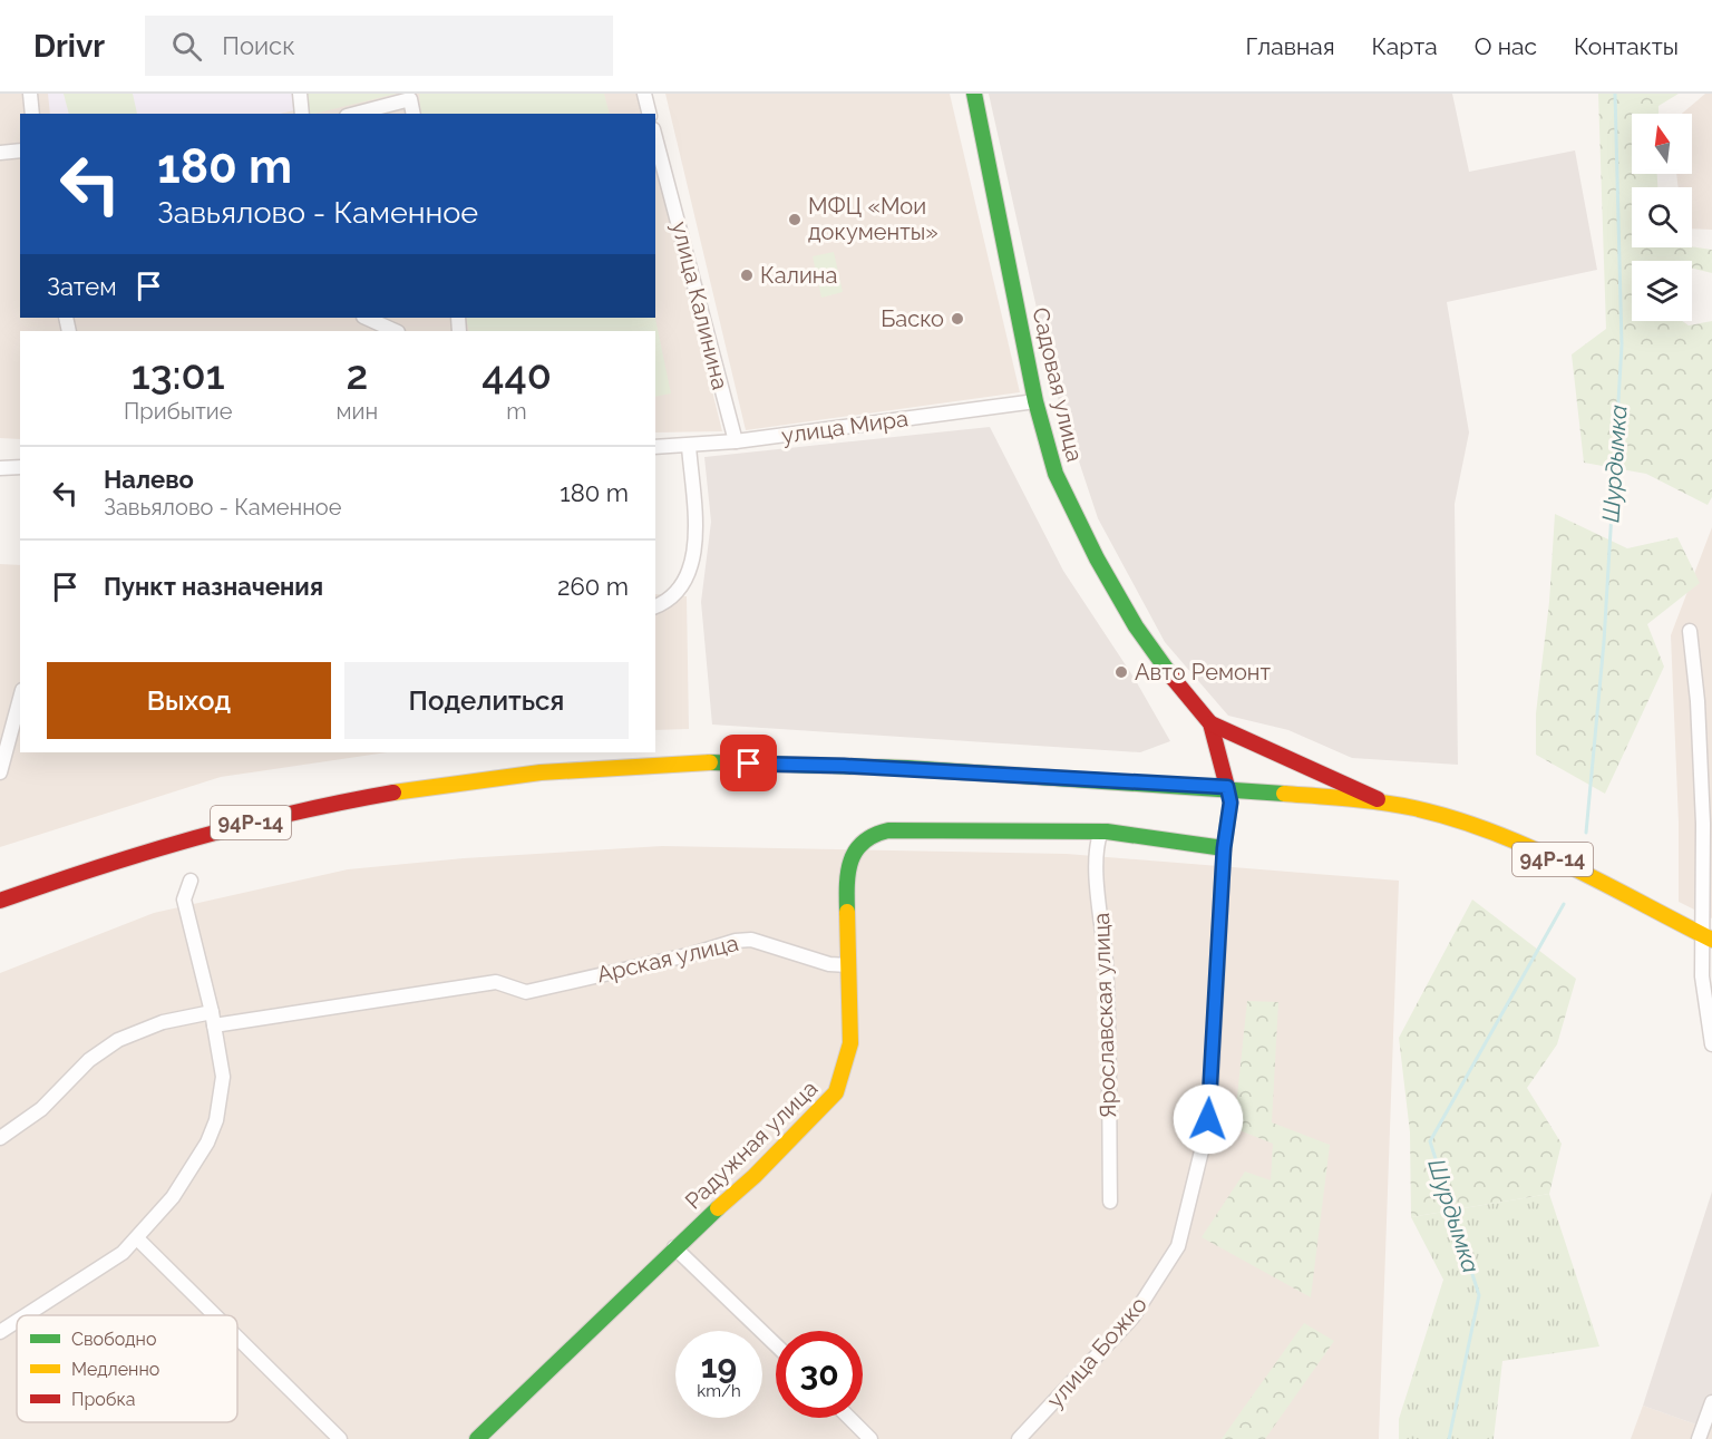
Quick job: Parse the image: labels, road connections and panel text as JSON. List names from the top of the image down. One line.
{"streets":{"street":["улица Калинина","Садовая улица","улица Мира","94Р-14","Арская улица","Ярославская улица","Радужная улица","улица Божко"]},"crossings":[["улица Калинина","улица Мира"],["Садовая улица","улица Мира"],["94Р-14","улица Божко"],["Арская улица","Радужная улица"],["Ярославская улица","Радужная улица"],["Радужная улица","улица Божко"]],"water":["Шурдымка"],"places":["МФЦ «Мои документы»","Калина","Баско","Авто Ремонт"],"legend":["Свободно","Медленно","Пробка"],"north":"top","page":{"header":"Drivr","search":"Поиск","nav":["Главная","Карта","О нас","Контакты"],"turn":["180 m","Завьялово - Каменное"],"then":"Затем","eta":["13:01","Прибытие","2","мин","440","m"],"list":[{"name":"Налево","note":"Завьялово - Каменное","value":"180 m"},{"name":"Пункт назначения","value":"260 m"}],"buttons":["Выход","Поделиться"],"speed":"19 km/h","limit":"30"}}
